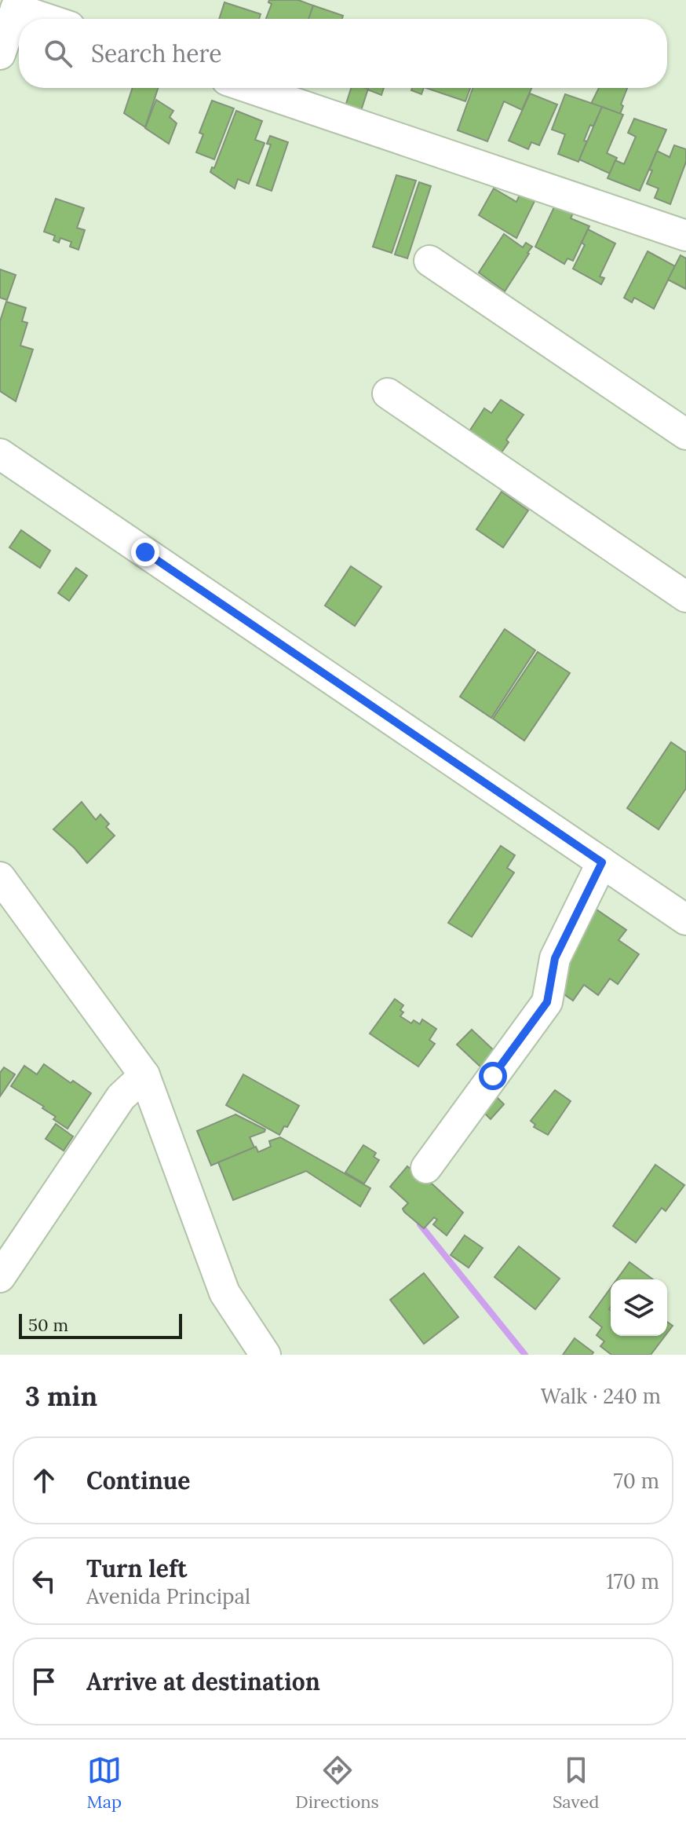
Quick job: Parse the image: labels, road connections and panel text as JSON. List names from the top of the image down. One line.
{"scale_bar":"50 m","page":{"search":"Search here","scale":"50 m","heading":["3 min","Walk · 240 m"],"list":[["Continue","70 m"],["Turn left","Avenida Principal","170 m"],"Arrive at destination"],"nav":["Map","Directions","Saved"]}}
